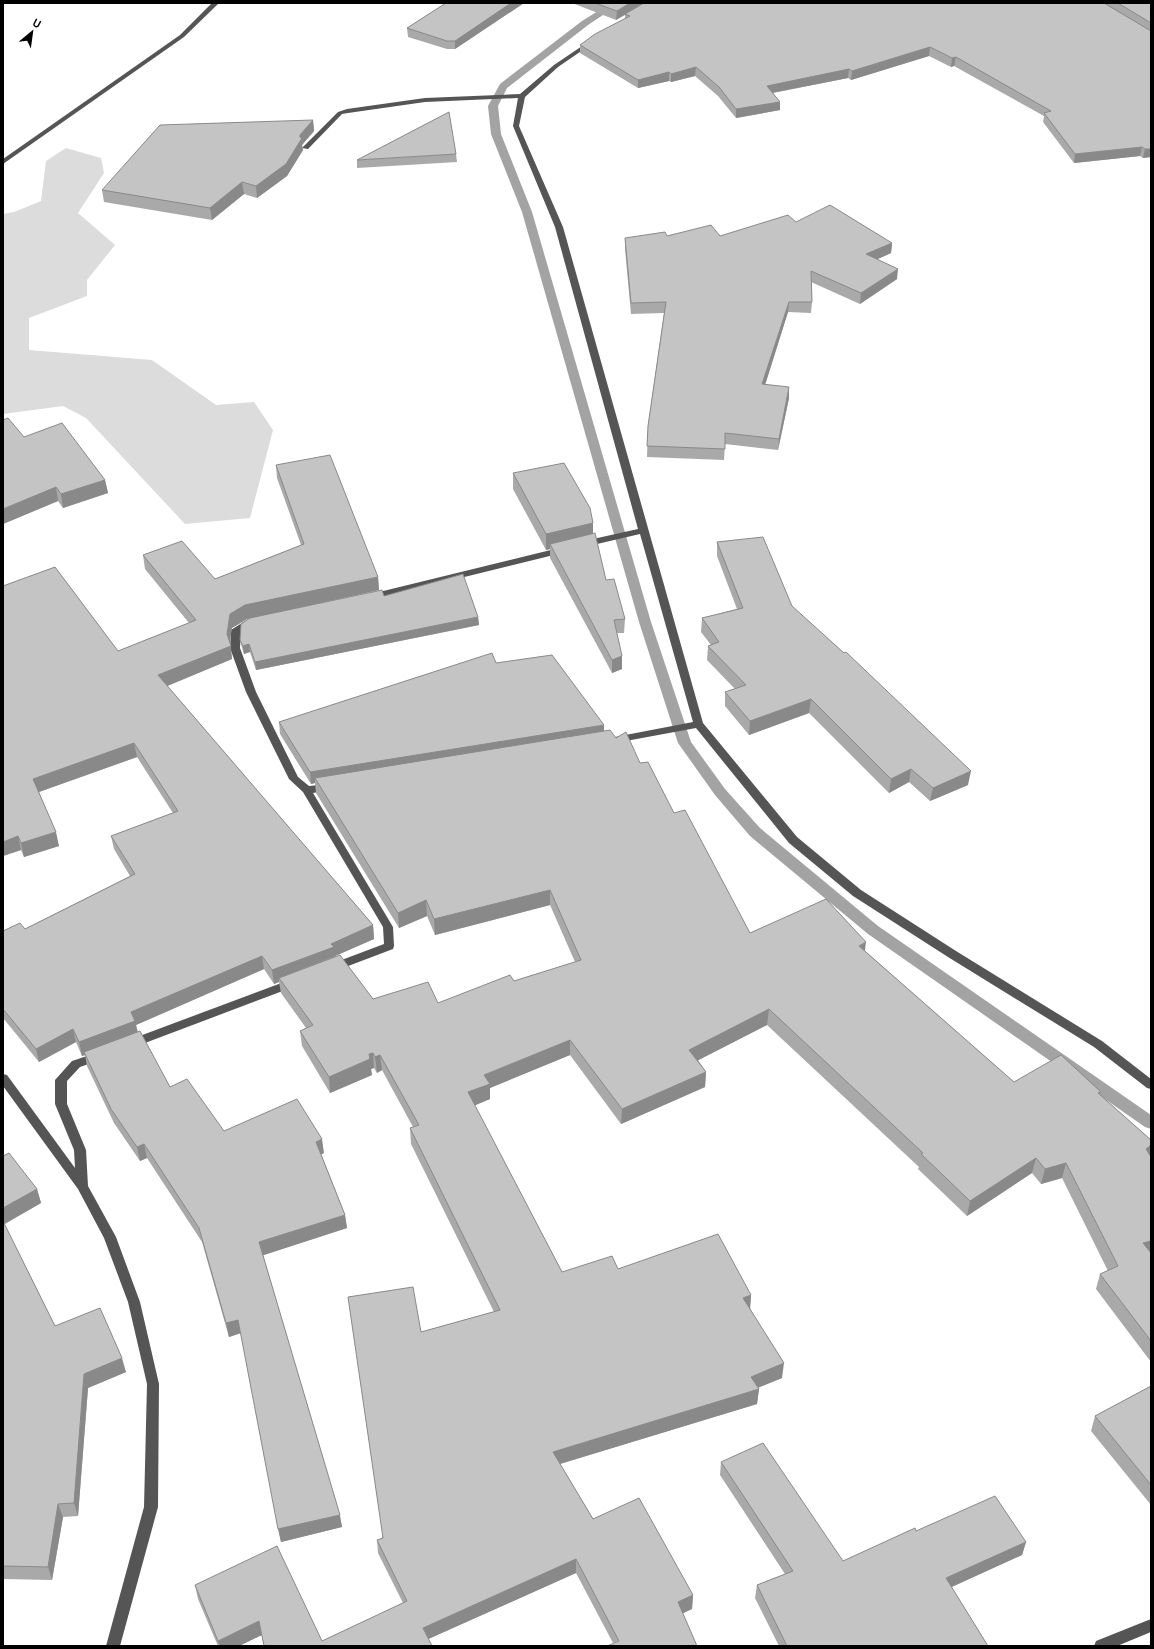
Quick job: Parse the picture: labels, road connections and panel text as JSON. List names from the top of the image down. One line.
{"north":"top right"}
